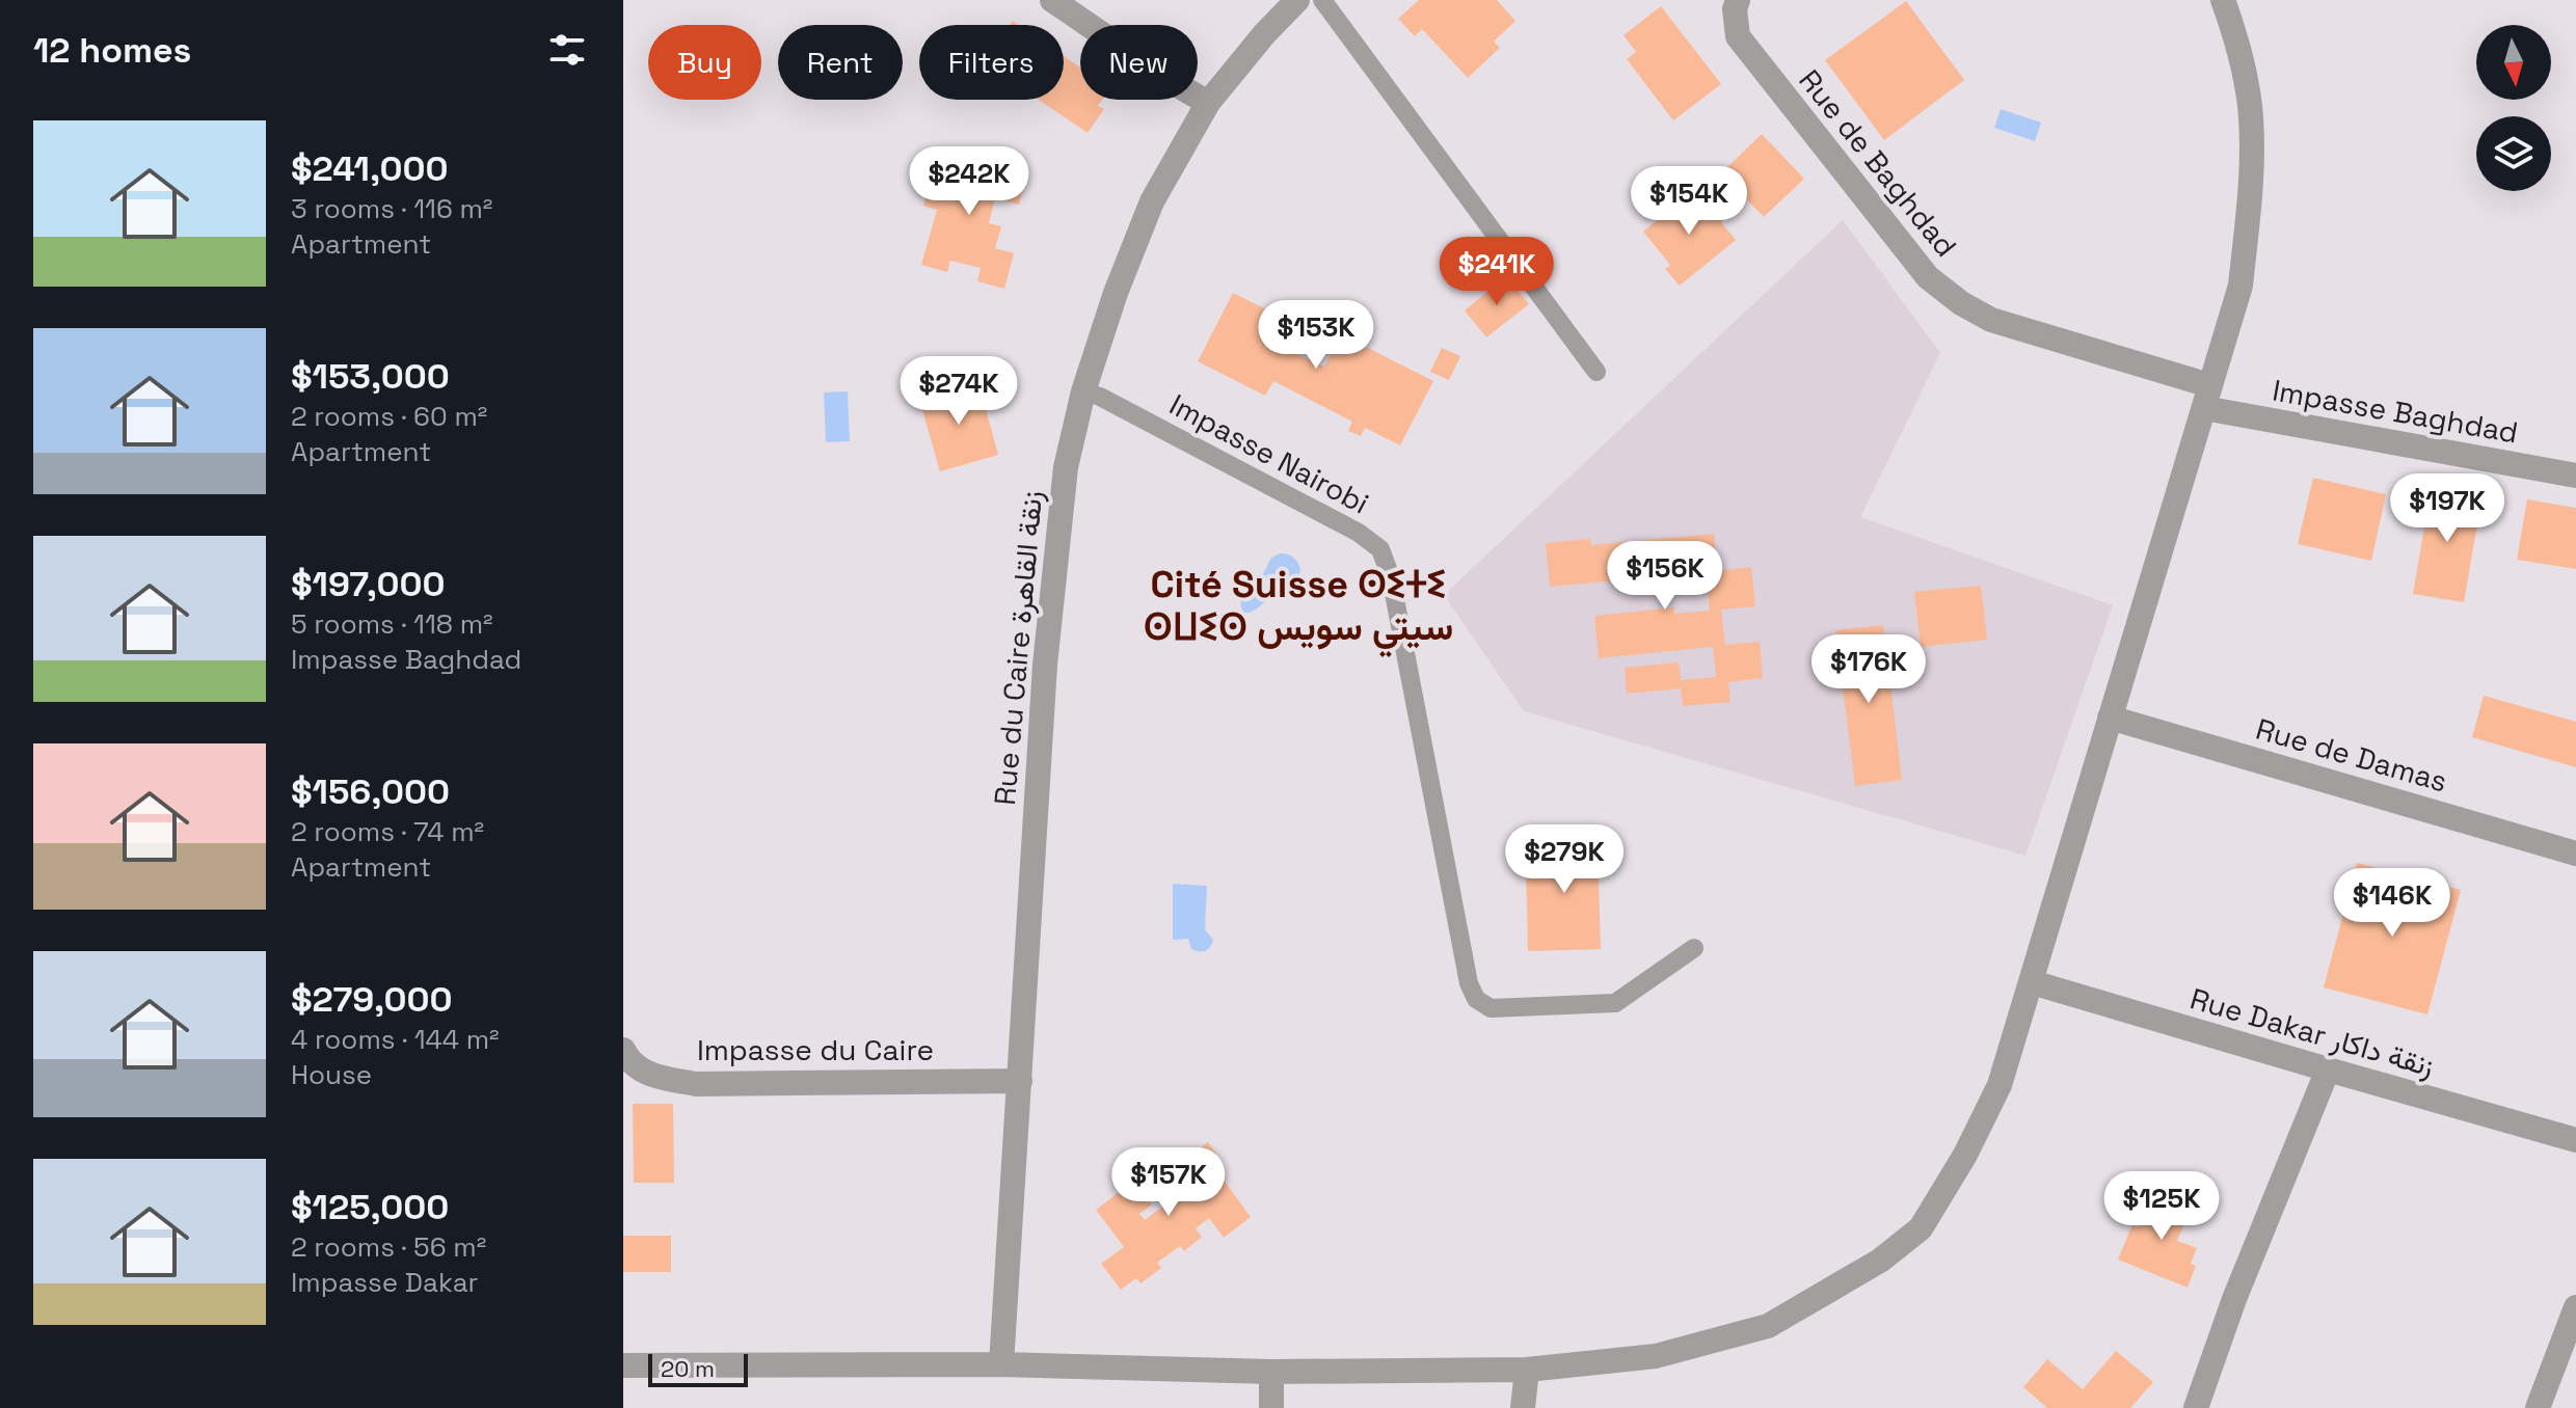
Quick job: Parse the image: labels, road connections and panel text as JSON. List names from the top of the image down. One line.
{"streets":{"street":["Rue de Baghdad","Impasse Baghdad","Rue du Caire زنقة القاهرة","Rue de Damas","Rue Dakar زنقة داكار","Impasse du Caire"],"lane":["Impasse Nairobi"]},"crossings":[["Rue de Baghdad","Impasse Baghdad"],["Impasse Nairobi","Rue du Caire زنقة القاهرة"],["Rue du Caire زنقة القاهرة","Impasse du Caire"]],"districts":["Cité Suisse ⵙⵉⵜⵉ ⵙⵡⵉⵙ سيتي سويس"],"scale_bar":"20 m","north":"bottom","page":{"heading":"12 homes","chip":["Buy","Rent","Filters","New"],"list":[{"name":"$241,000","note":"3 rooms · 116 m² · Apartment"},{"name":"$153,000","note":"2 rooms · 60 m² · Apartment"},{"name":"$197,000","note":"5 rooms · 118 m² · Impasse Baghdad"},{"name":"$156,000","note":"2 rooms · 74 m² · Apartment"},{"name":"$279,000","note":"4 rooms · 144 m² · House"},{"name":"$125,000","note":"2 rooms · 56 m² · Impasse Dakar"}],"price":["$242K","$154K","$241K","$153K","$274K","$197K","$156K","$176K","$279K","$146K","$157K","$125K"],"scale":"20 m"}}
